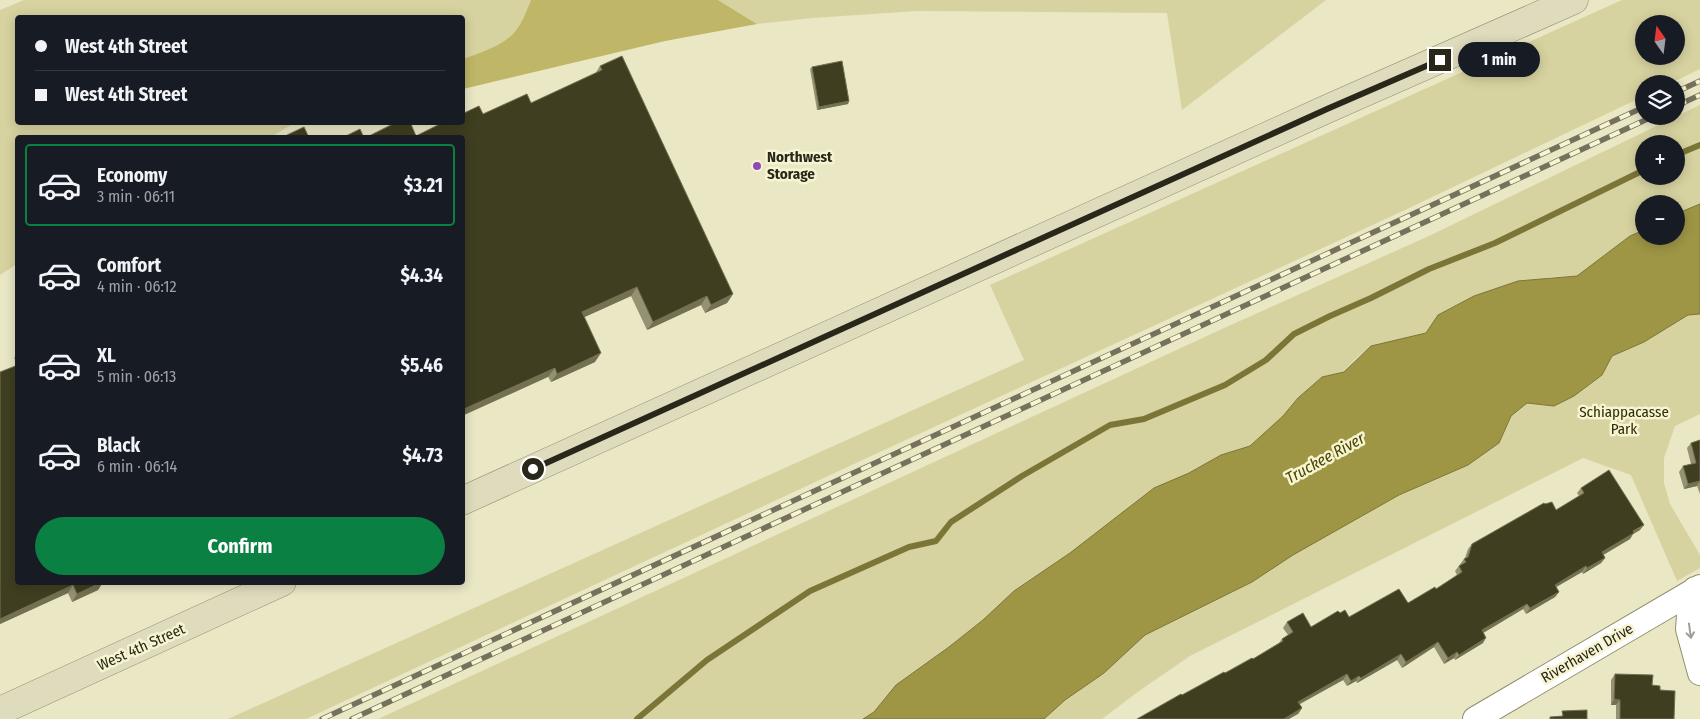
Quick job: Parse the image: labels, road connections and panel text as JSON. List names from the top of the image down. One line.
{"streets":{"main road":["West 4th Street"],"street":["Riverhaven Drive"]},"water":["Truckee River"],"parks":["Schiappacasse Park"],"places":["Northwest Storage"],"north":"top","page":{"map_buttons":["+","−"],"banner":["West 4th Street","West 4th Street"],"bubble":"1 min","list":[{"name":"Economy","note":"3 min · 06:11","value":"$3.21"},{"name":"Comfort","note":"4 min · 06:12","value":"$4.34"},{"name":"XL","note":"5 min · 06:13","value":"$5.46"},{"name":"Black","note":"6 min · 06:14","value":"$4.73"}],"buttons":"Confirm"}}
